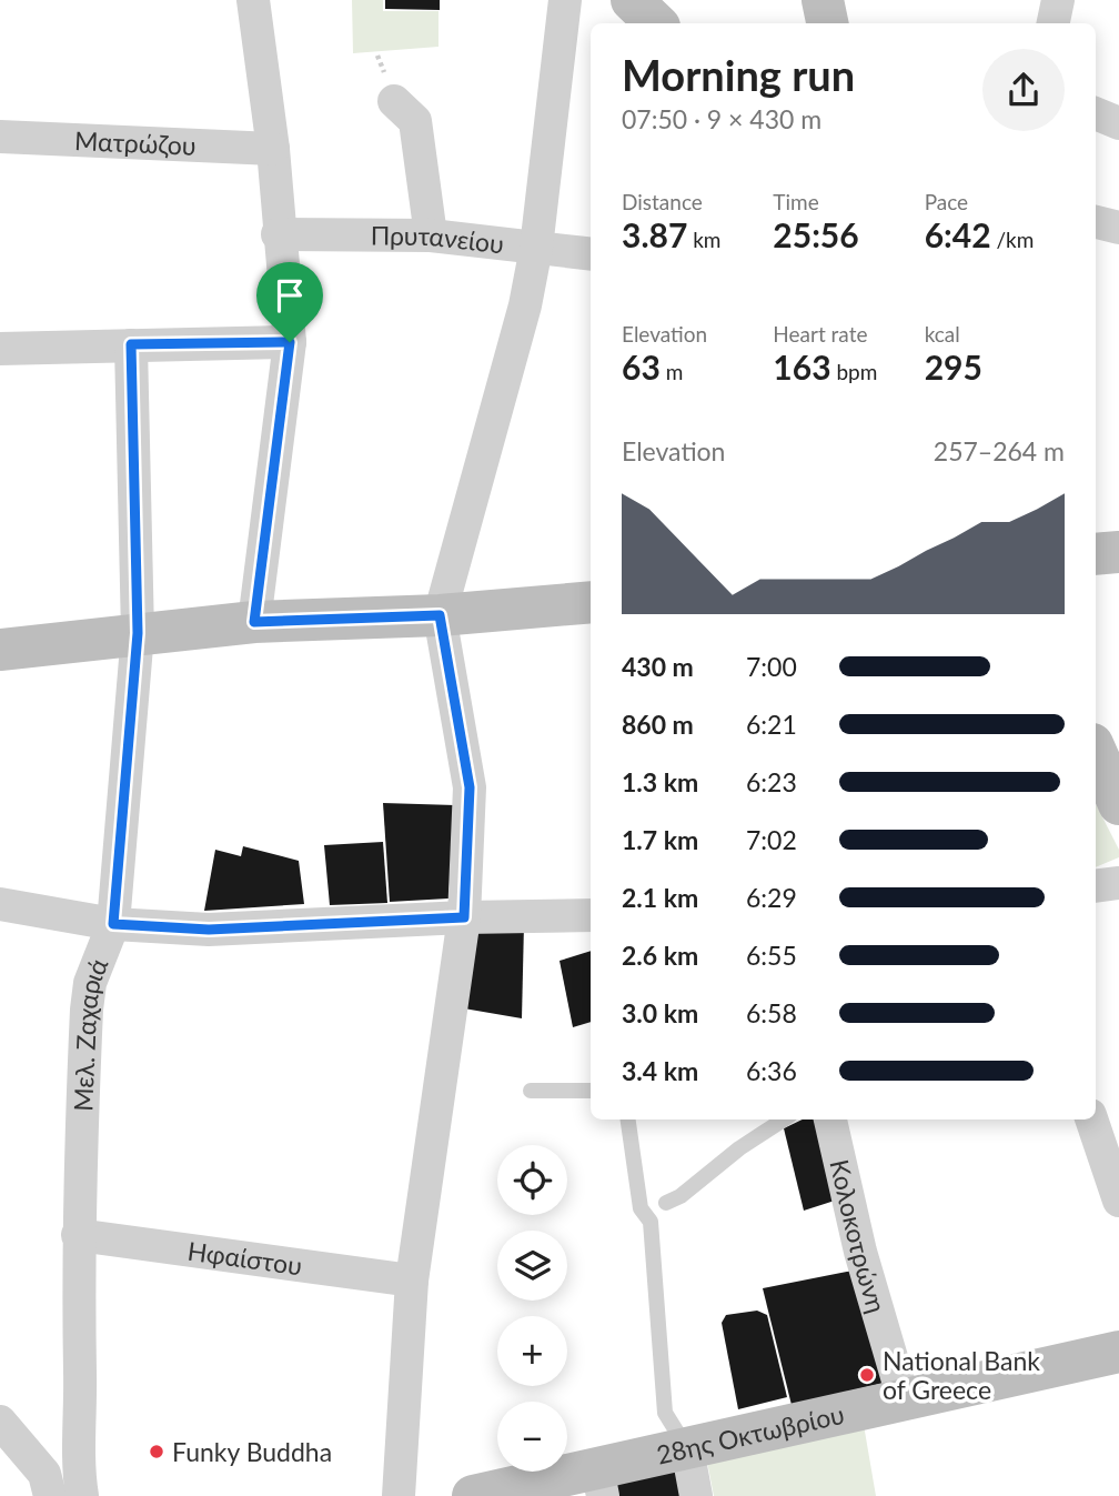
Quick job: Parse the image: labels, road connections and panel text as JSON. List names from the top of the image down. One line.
{"streets":{"street":["Ματρώζου","Πρυτανείου","Μελ. Ζαχαριά","Κολοκοτρώνη","Ηφαίστου","28ης Οκτωβρίου"]},"crossings":[["Μελ. Ζαχαριά","Ηφαίστου"],["Κολοκοτρώνη","28ης Οκτωβρίου"]],"places":["National Bank of Greece","Funky Buddha"],"page":{"heading":["Morning run","07:50 · 9 × 430 m"],"stats":[["Distance","3.87 km"],["Time","25:56"],["Pace","6:42 /km"],["Elevation","63 m"],["Heart rate","163 bpm"],["kcal","295"]],"chart":["Elevation","257–264 m"],"list":[{"name":"430 m","note":"7:00"},{"name":"860 m","note":"6:21"},{"name":"1.3 km","note":"6:23"},{"name":"1.7 km","note":"7:02"},{"name":"2.1 km","note":"6:29"},{"name":"2.6 km","note":"6:55"},{"name":"3.0 km","note":"6:58"},{"name":"3.4 km","note":"6:36"}],"map_buttons":["+","−"]}}
